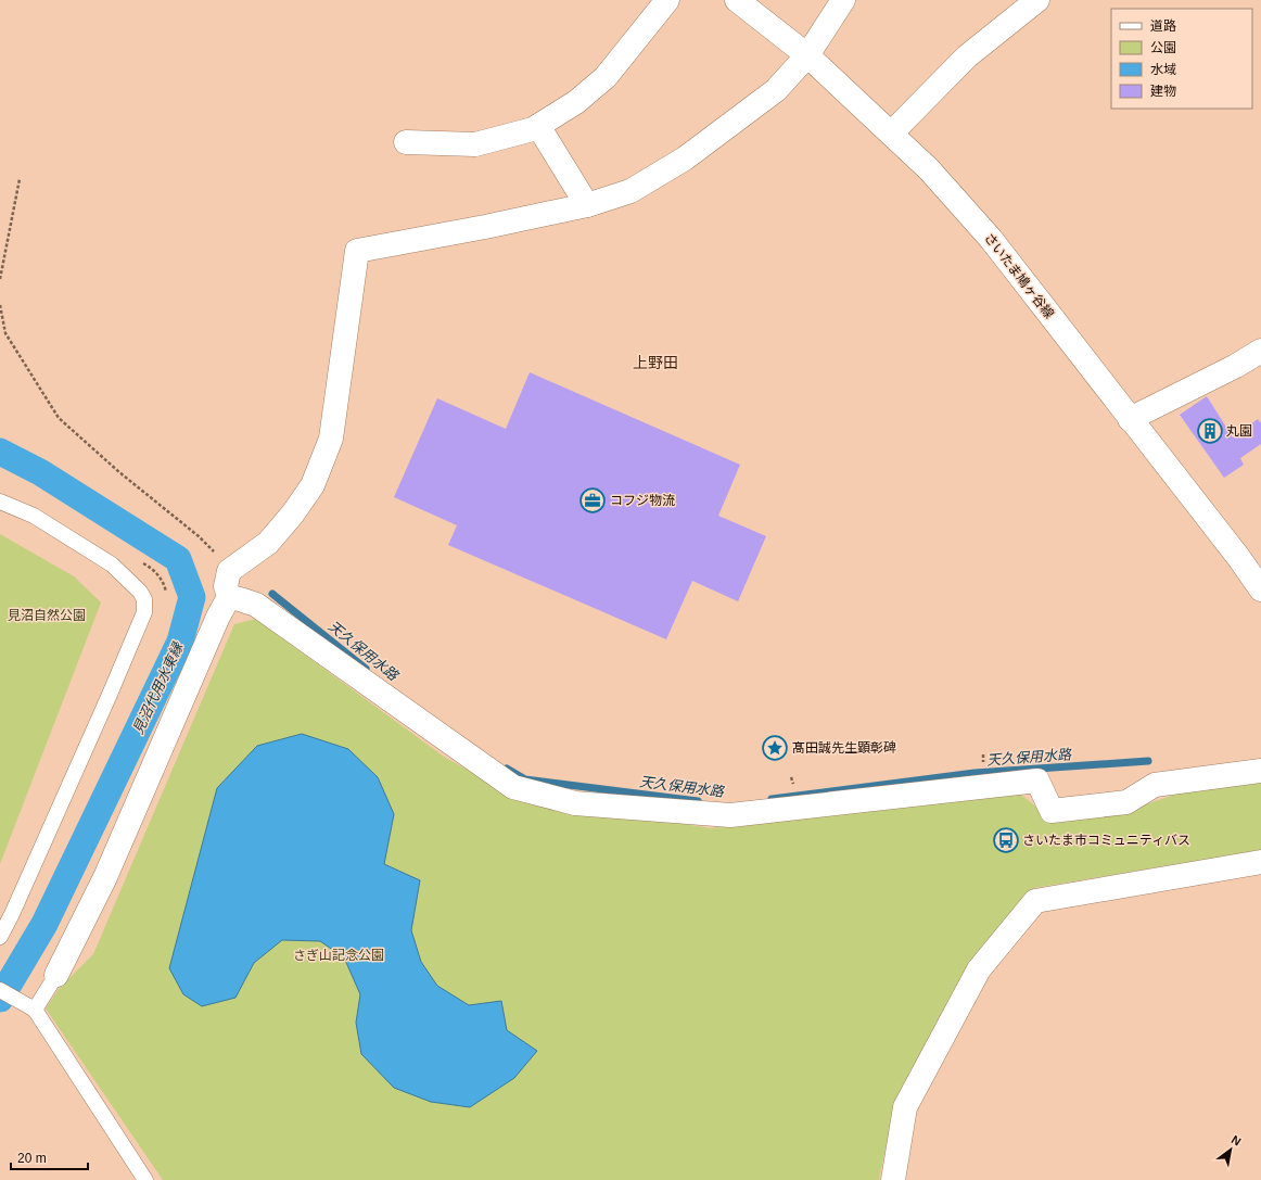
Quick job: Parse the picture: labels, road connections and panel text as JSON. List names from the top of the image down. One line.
{"streets":{"street":["さいたま鳩ヶ谷線"]},"districts":["上野田"],"water":["天久保用水路","見沼代用水東縁"],"parks":["見沼自然公園","さぎ山記念公園"],"places":{"building":["丸園"],"office":["コフジ物流"],"place":["髙田誠先生顕彰碑"],"bus stop":["さいたま市コミュニティバス"]},"legend":["道路","公園","水域","建物"],"scale_bar":"20 m","north":"top right"}
